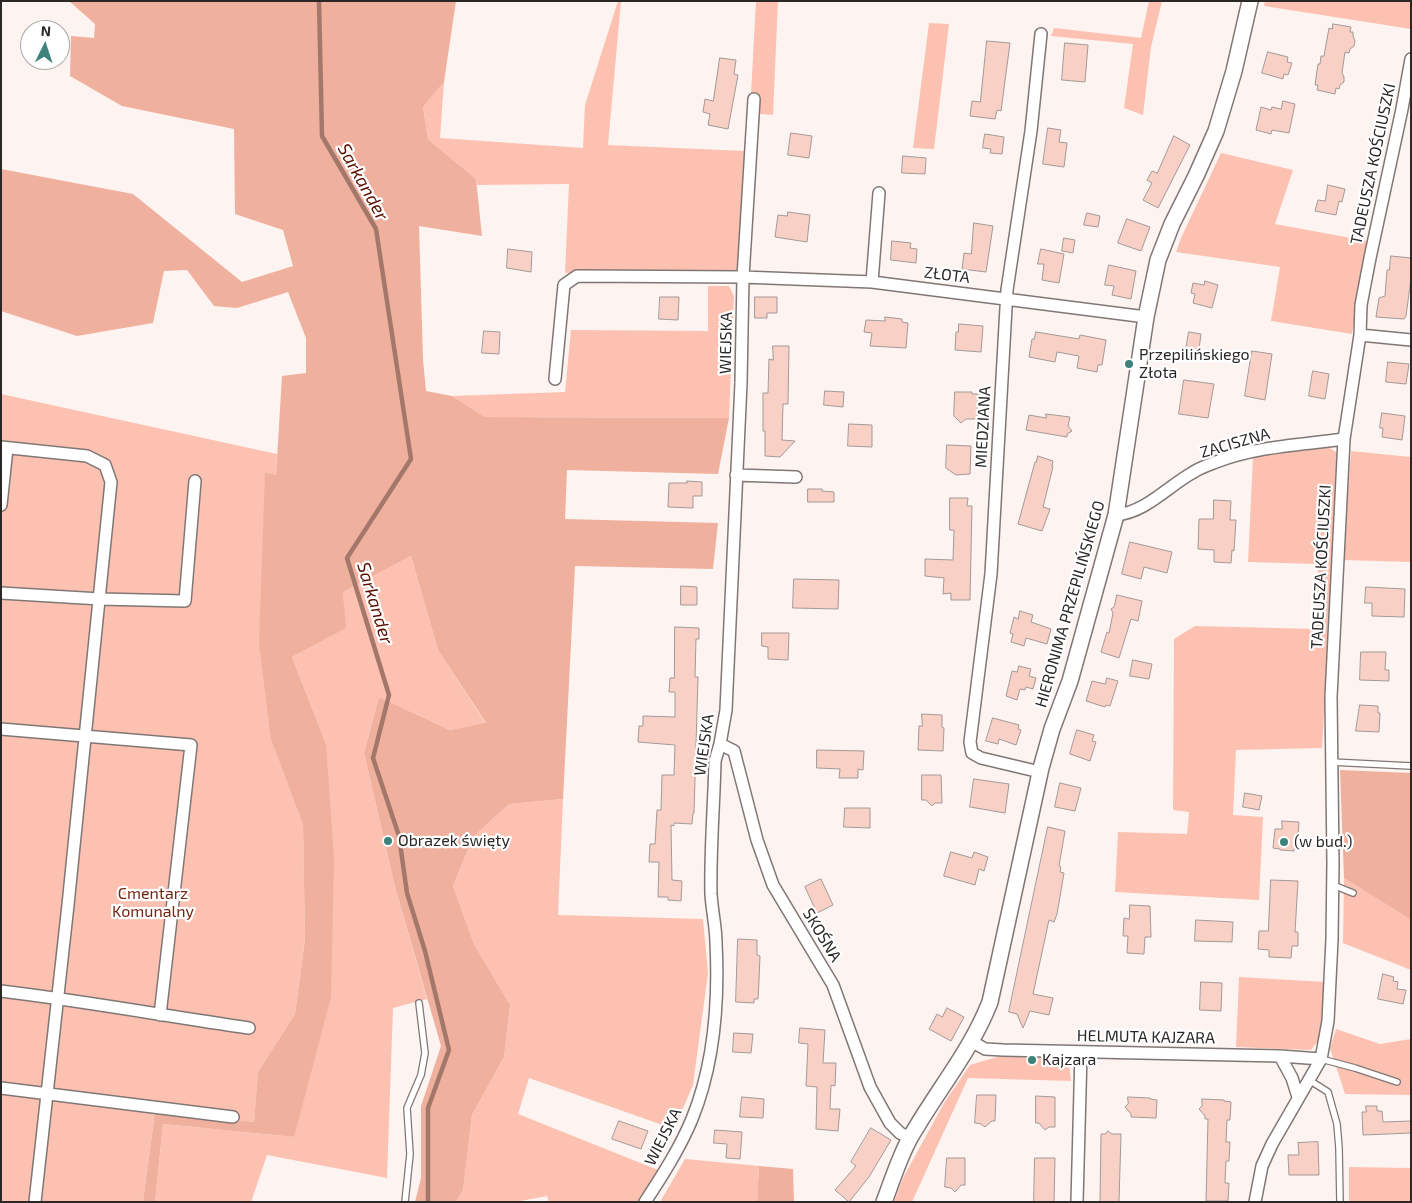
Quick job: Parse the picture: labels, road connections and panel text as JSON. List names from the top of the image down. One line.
{"streets":{"street":["TADEUSZA KOŚCIUSZKI","ZŁOTA","WIEJSKA","MIEDZIANA","ZACISZNA","HIERONIMA PRZEPILIŃSKIEGO","SKOŚNA","HELMUTA KAJZARA"]},"crossings":[["TADEUSZA KOŚCIUSZKI","ZACISZNA"],["TADEUSZA KOŚCIUSZKI","HELMUTA KAJZARA"],["ZŁOTA","WIEJSKA"],["ZŁOTA","MIEDZIANA"],["ZŁOTA","HIERONIMA PRZEPILIŃSKIEGO"],["WIEJSKA","SKOŚNA"],["MIEDZIANA","HIERONIMA PRZEPILIŃSKIEGO"],["ZACISZNA","HIERONIMA PRZEPILIŃSKIEGO"],["HIERONIMA PRZEPILIŃSKIEGO","SKOŚNA"],["HIERONIMA PRZEPILIŃSKIEGO","HELMUTA KAJZARA"]],"water":["Sarkander"],"parks":["Cmentarz Komunalny"],"places":["Przepilińskiego Złota","Obrazek święty","(w bud.)","Kajzara"],"north":"top"}
